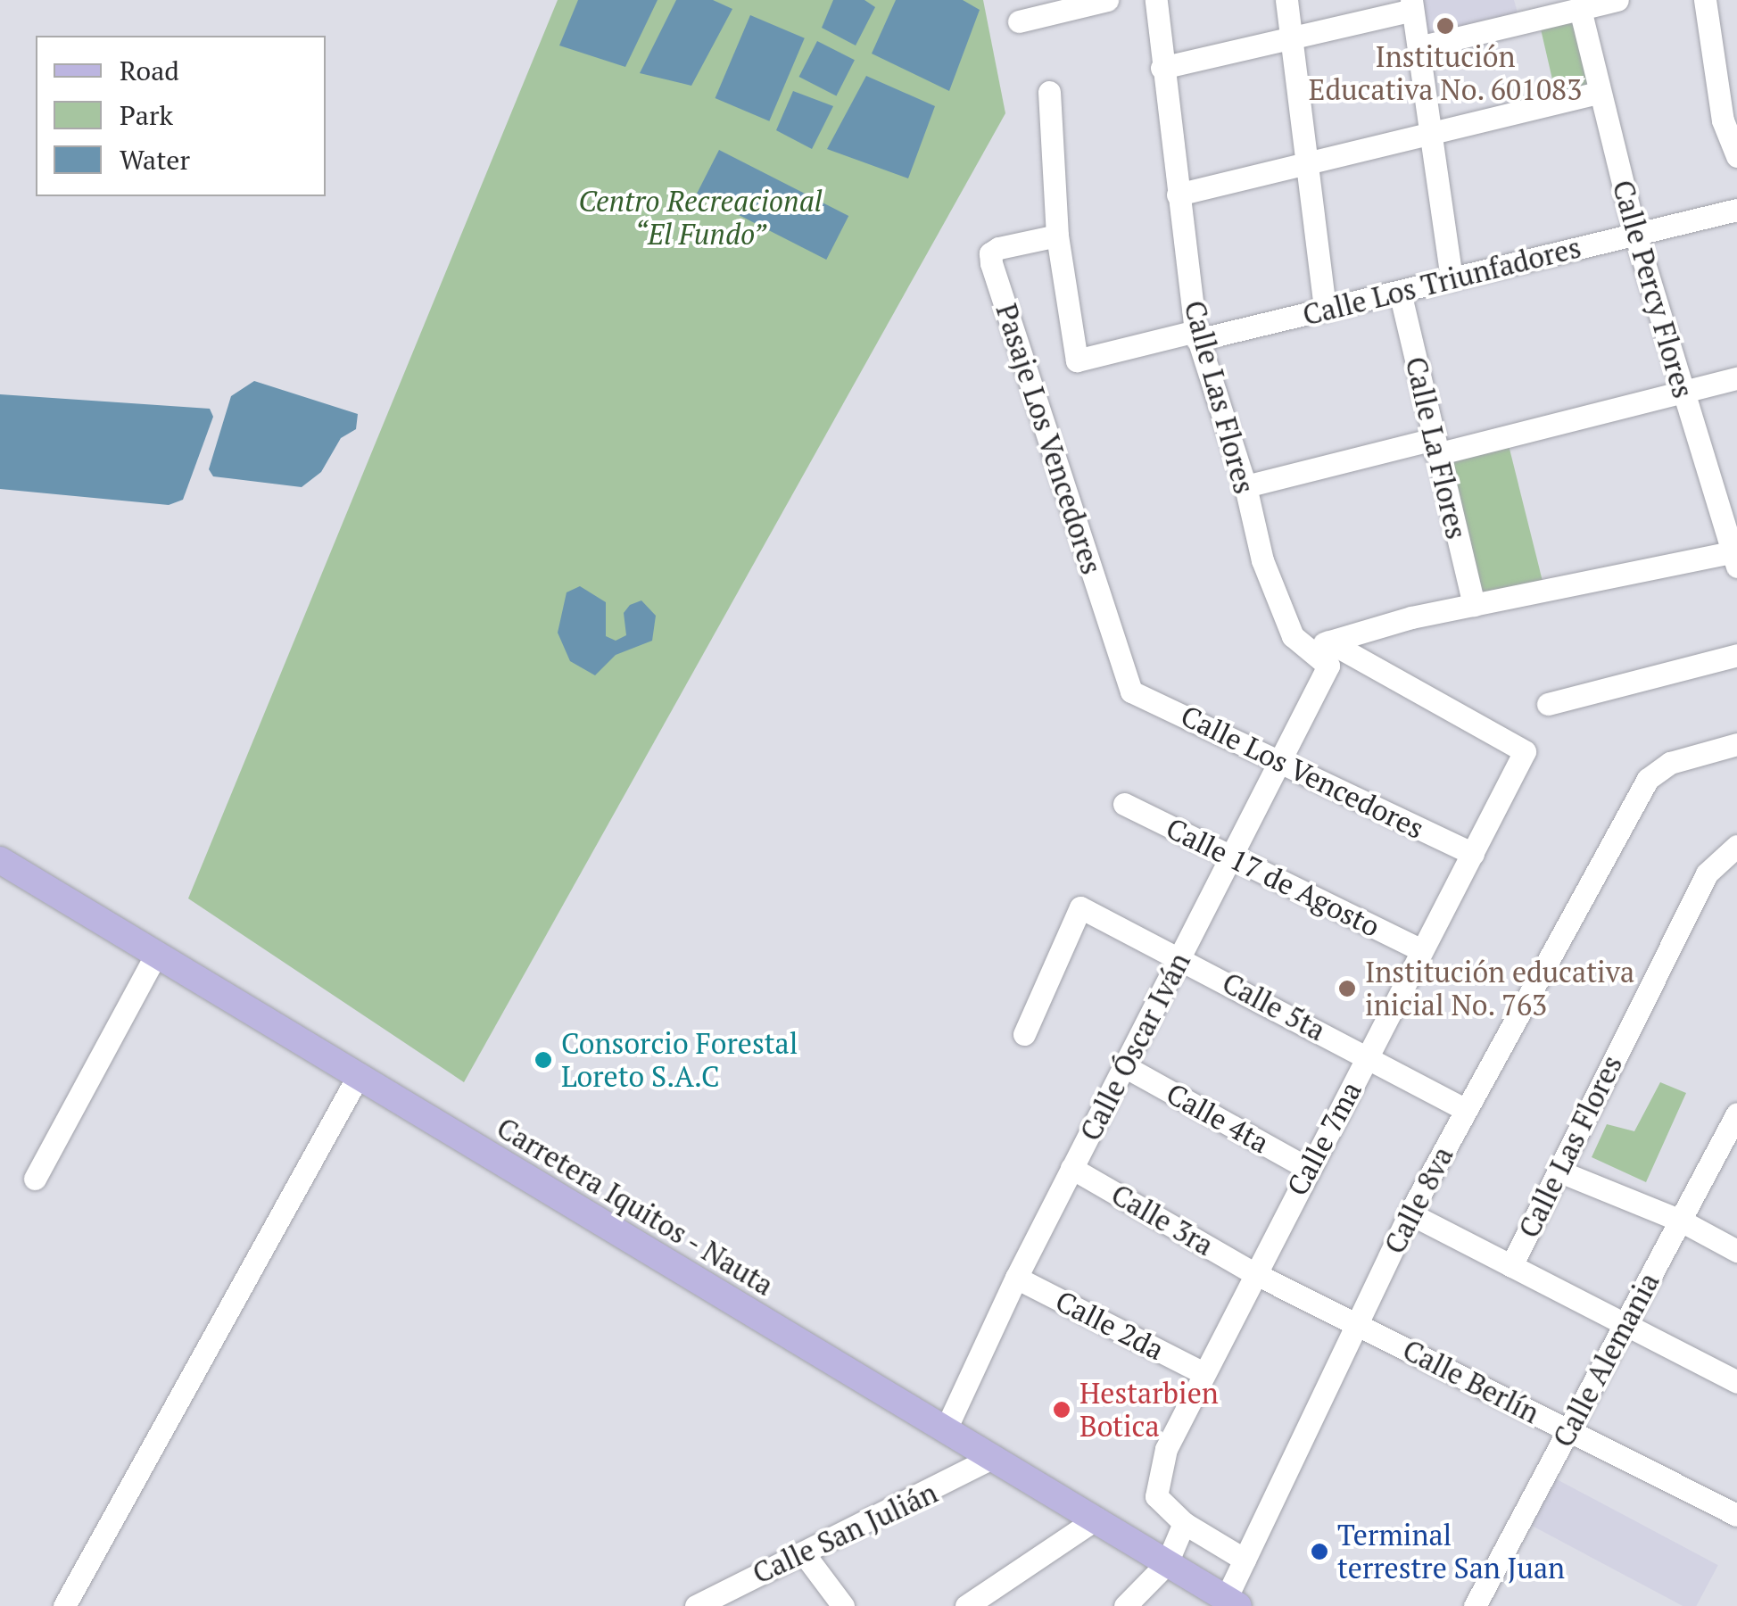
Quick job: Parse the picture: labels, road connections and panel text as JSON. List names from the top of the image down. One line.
{"streets":{"main road":["Carretera Iquitos - Nauta"],"street":["Calle Los Triunfadores","Calle Percy Flores","Calle Las Flores","Pasaje Los Vencedores","Calle La Flores","Calle Los Vencedores","Calle 17 de Agosto","Calle 5ta","Calle Óscar Iván","Calle 4ta","Calle 7ma","Calle 8va","Calle 3ra","Calle 2da","Calle Alemania","Calle Berlín","Calle San Julián"]},"crossings":[["Calle Los Triunfadores","Calle Percy Flores"],["Calle Los Triunfadores","Calle Las Flores"],["Calle Los Triunfadores","Calle La Flores"],["Calle Las Flores","Calle Óscar Iván"],["Pasaje Los Vencedores","Calle Los Vencedores"],["Calle Los Vencedores","Calle Óscar Iván"],["Calle Los Vencedores","Calle 7ma"],["Calle 17 de Agosto","Calle Óscar Iván"],["Calle 17 de Agosto","Calle 7ma"],["Calle 5ta","Calle Óscar Iván"],["Calle 5ta","Calle 7ma"],["Calle 5ta","Calle 8va"],["Calle Óscar Iván","Calle 4ta"],["Calle Óscar Iván","Carretera Iquitos - Nauta"],["Calle Óscar Iván","Calle 3ra"],["Calle Óscar Iván","Calle 2da"],["Calle 4ta","Calle 7ma"],["Calle 7ma","Calle 8va"],["Calle 7ma","Calle 3ra"],["Calle 7ma","Calle 2da"],["Calle 7ma","Calle Berlín"],["Calle 8va","Carretera Iquitos - Nauta"],["Calle 8va","Calle Berlín"],["Carretera Iquitos - Nauta","Calle San Julián"],["Calle 3ra","Calle Berlín"],["Calle Alemania","Calle Berlín"]],"parks":["Centro Recreacional “El Fundo”"],"places":["Institución Educativa No. 601083","Institución educativa inicial No. 763","Consorcio Forestal Loreto S.A.C","Hestarbien Botica","Terminal terrestre San Juan"],"legend":["Road","Park","Water"]}
